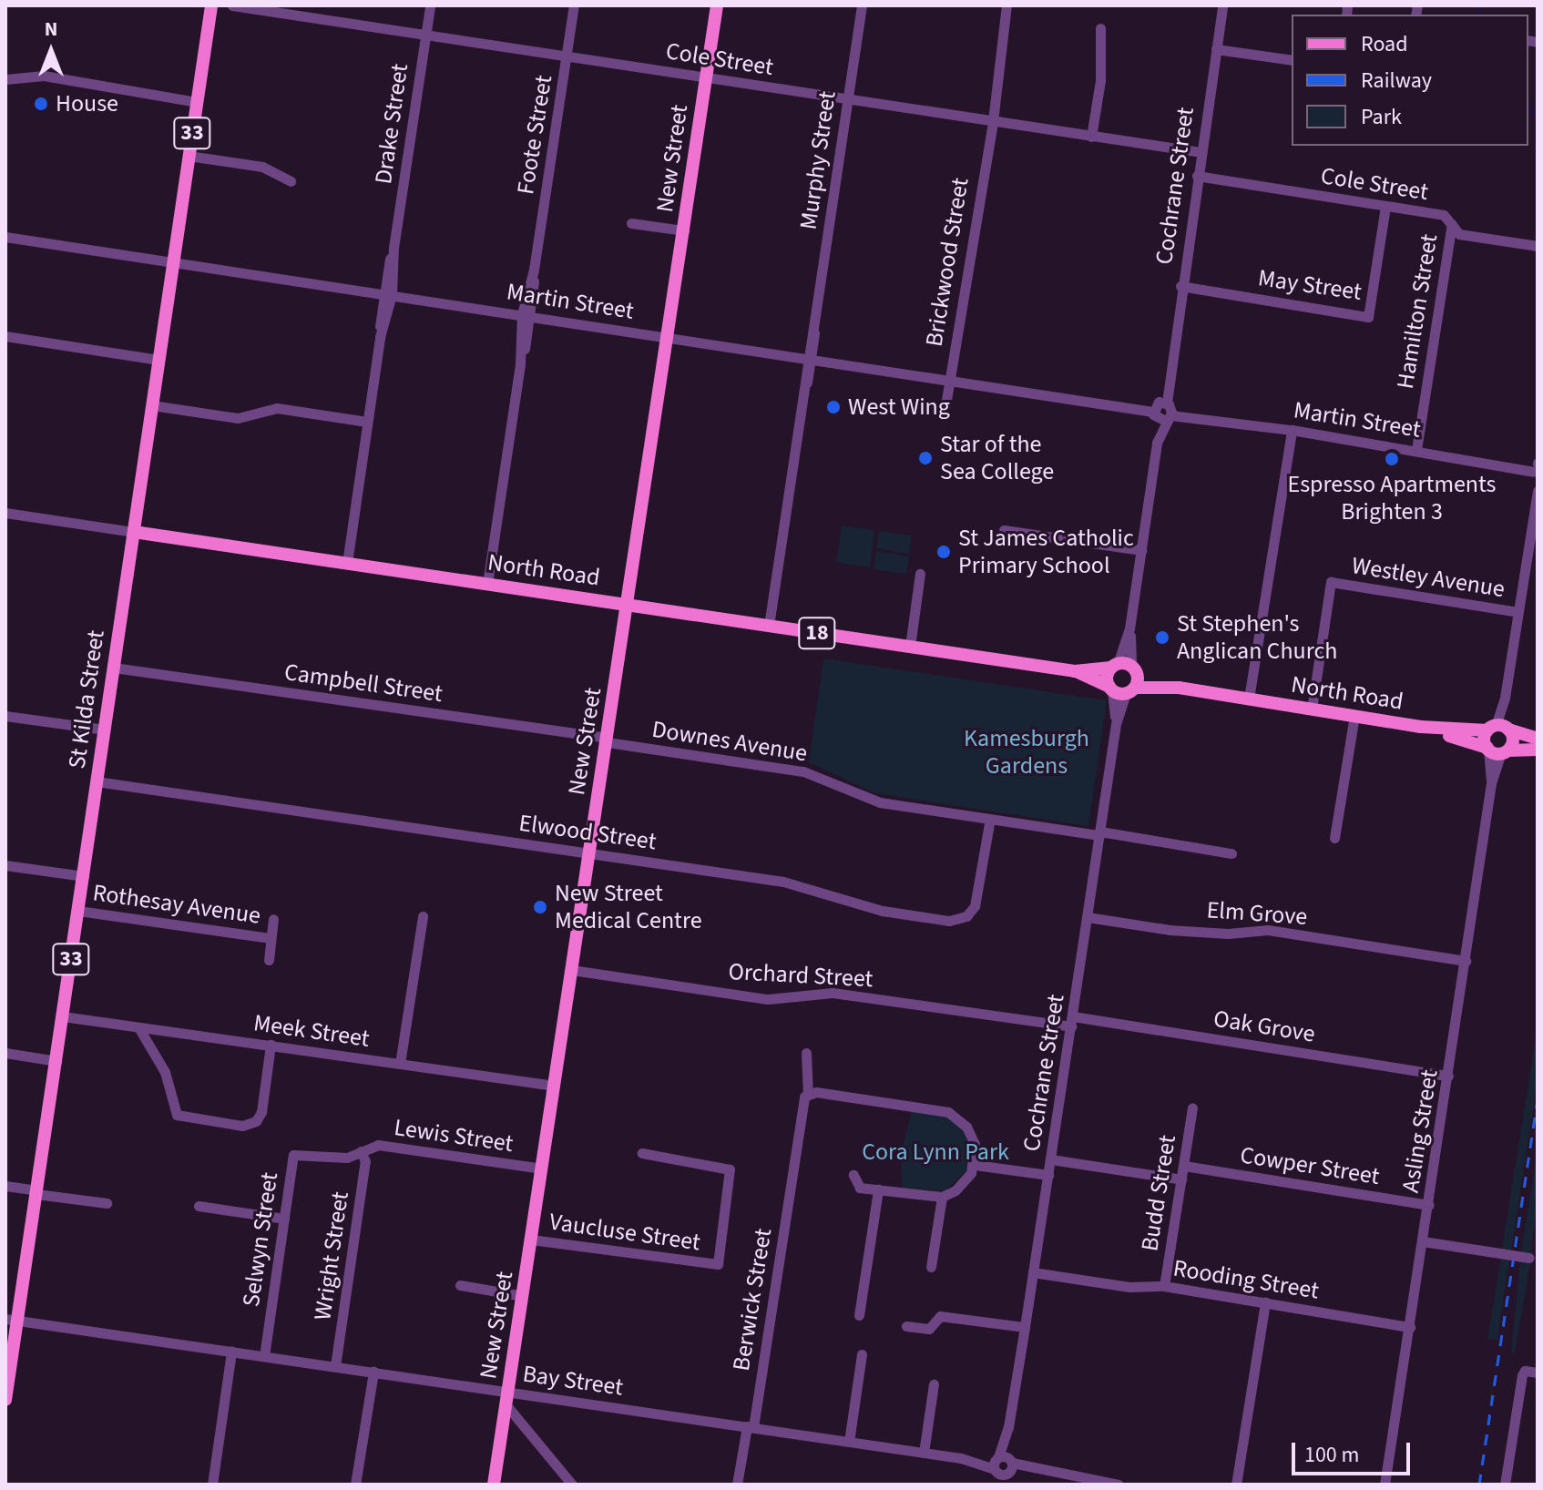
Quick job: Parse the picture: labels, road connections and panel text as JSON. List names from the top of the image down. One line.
{"streets":{"main road":["33","New Street","North Road","18","St Kilda Street"],"street":["Cole Street","Drake Street","Foote Street","Murphy Street","Cochrane Street","Brickwood Street","May Street","Martin Street","Hamilton Street","Westley Avenue","Campbell Street","Downes Avenue","Elwood Street","Rothesay Avenue","Elm Grove","Orchard Street","Oak Grove","Meek Street","Asling Street","Lewis Street","Cowper Street","Budd Street","Vaucluse Street","Selwyn Street","Wright Street","Rooding Street","Berwick Street","Bay Street"]},"crossings":[["Cole Street","Drake Street"],["Cole Street","Foote Street"],["Cole Street","New Street"],["Cole Street","Murphy Street"],["Cole Street","Cochrane Street"],["Cole Street","Brickwood Street"],["Cole Street","May Street"],["Cole Street","Hamilton Street"],["Drake Street","Martin Street"],["Drake Street","North Road"],["Foote Street","Martin Street"],["Foote Street","North Road"],["New Street","Martin Street"],["New Street","North Road"],["New Street","Campbell Street"],["New Street","Downes Avenue"],["New Street","Elwood Street"],["New Street","Orchard Street"],["New Street","Meek Street"],["New Street","Lewis Street"],["New Street","Vaucluse Street"],["New Street","Bay Street"],["Murphy Street","Martin Street"],["Murphy Street","North Road"],["Cochrane Street","May Street"],["Cochrane Street","Martin Street"],["Cochrane Street","North Road"],["Cochrane Street","18"],["Cochrane Street","Downes Avenue"],["Cochrane Street","Elm Grove"],["Cochrane Street","Orchard Street"],["Cochrane Street","Oak Grove"],["Cochrane Street","Rooding Street"],["Cochrane Street","Bay Street"],["Brickwood Street","Martin Street"],["Martin Street","Hamilton Street"],["Martin Street","St Kilda Street"],["North Road","Westley Avenue"],["North Road","18"],["North Road","St Kilda Street"],["North Road","Asling Street"],["Campbell Street","St Kilda Street"],["Campbell Street","Downes Avenue"],["St Kilda Street","Elwood Street"],["St Kilda Street","Rothesay Avenue"],["St Kilda Street","Meek Street"],["St Kilda Street","Bay Street"],["Downes Avenue","Elwood Street"],["Elm Grove","Asling Street"],["Orchard Street","Oak Grove"],["Oak Grove","Asling Street"],["Asling Street","Cowper Street"],["Asling Street","Rooding Street"],["Lewis Street","Selwyn Street"],["Lewis Street","Wright Street"],["Cowper Street","Budd Street"],["Budd Street","Rooding Street"],["Selwyn Street","Wright Street"],["Selwyn Street","Bay Street"],["Wright Street","Bay Street"],["Berwick Street","Bay Street"]],"parks":["Kamesburgh Gardens","Cora Lynn Park"],"places":["House","West Wing","Star of the Sea College","Espresso Apartments Brighten 3","St James Catholic Primary School","St Stephen's Anglican Church","New Street Medical Centre"],"legend":["Road","Railway","Park"],"scale_bar":"100 m","north":"top"}
